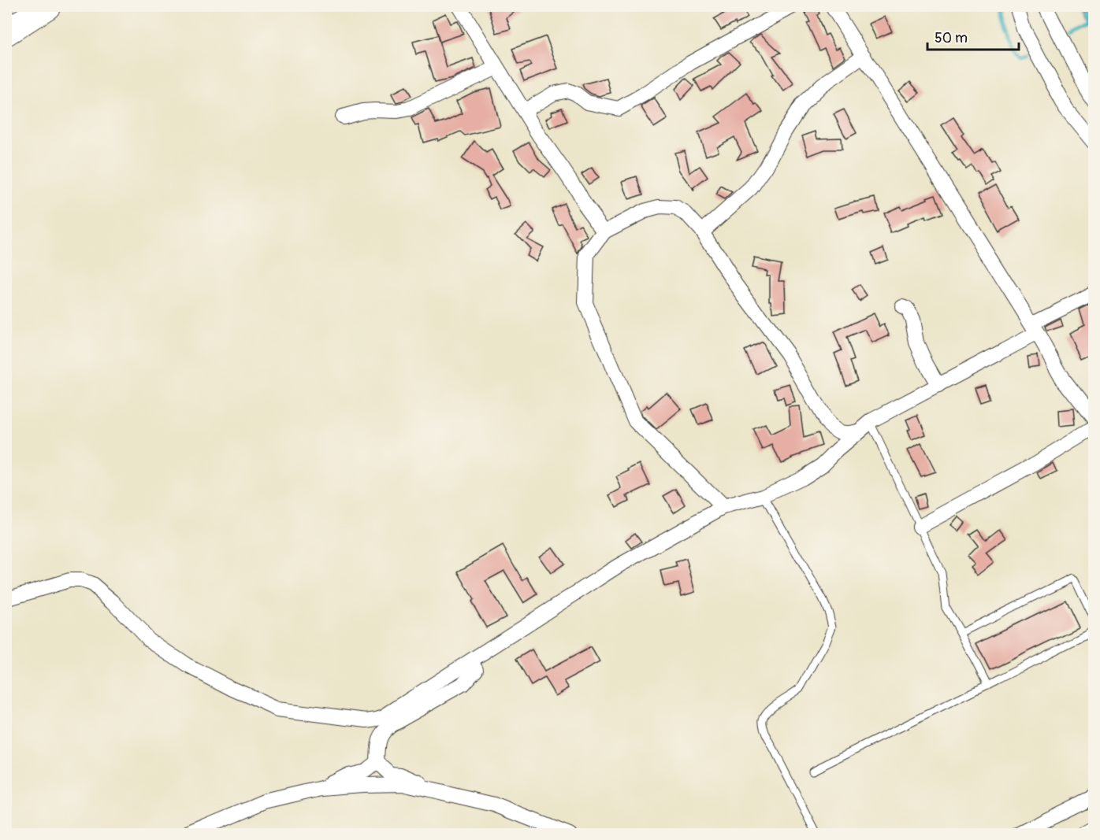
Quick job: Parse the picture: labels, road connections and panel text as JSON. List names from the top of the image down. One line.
{"scale_bar":"50 m"}
